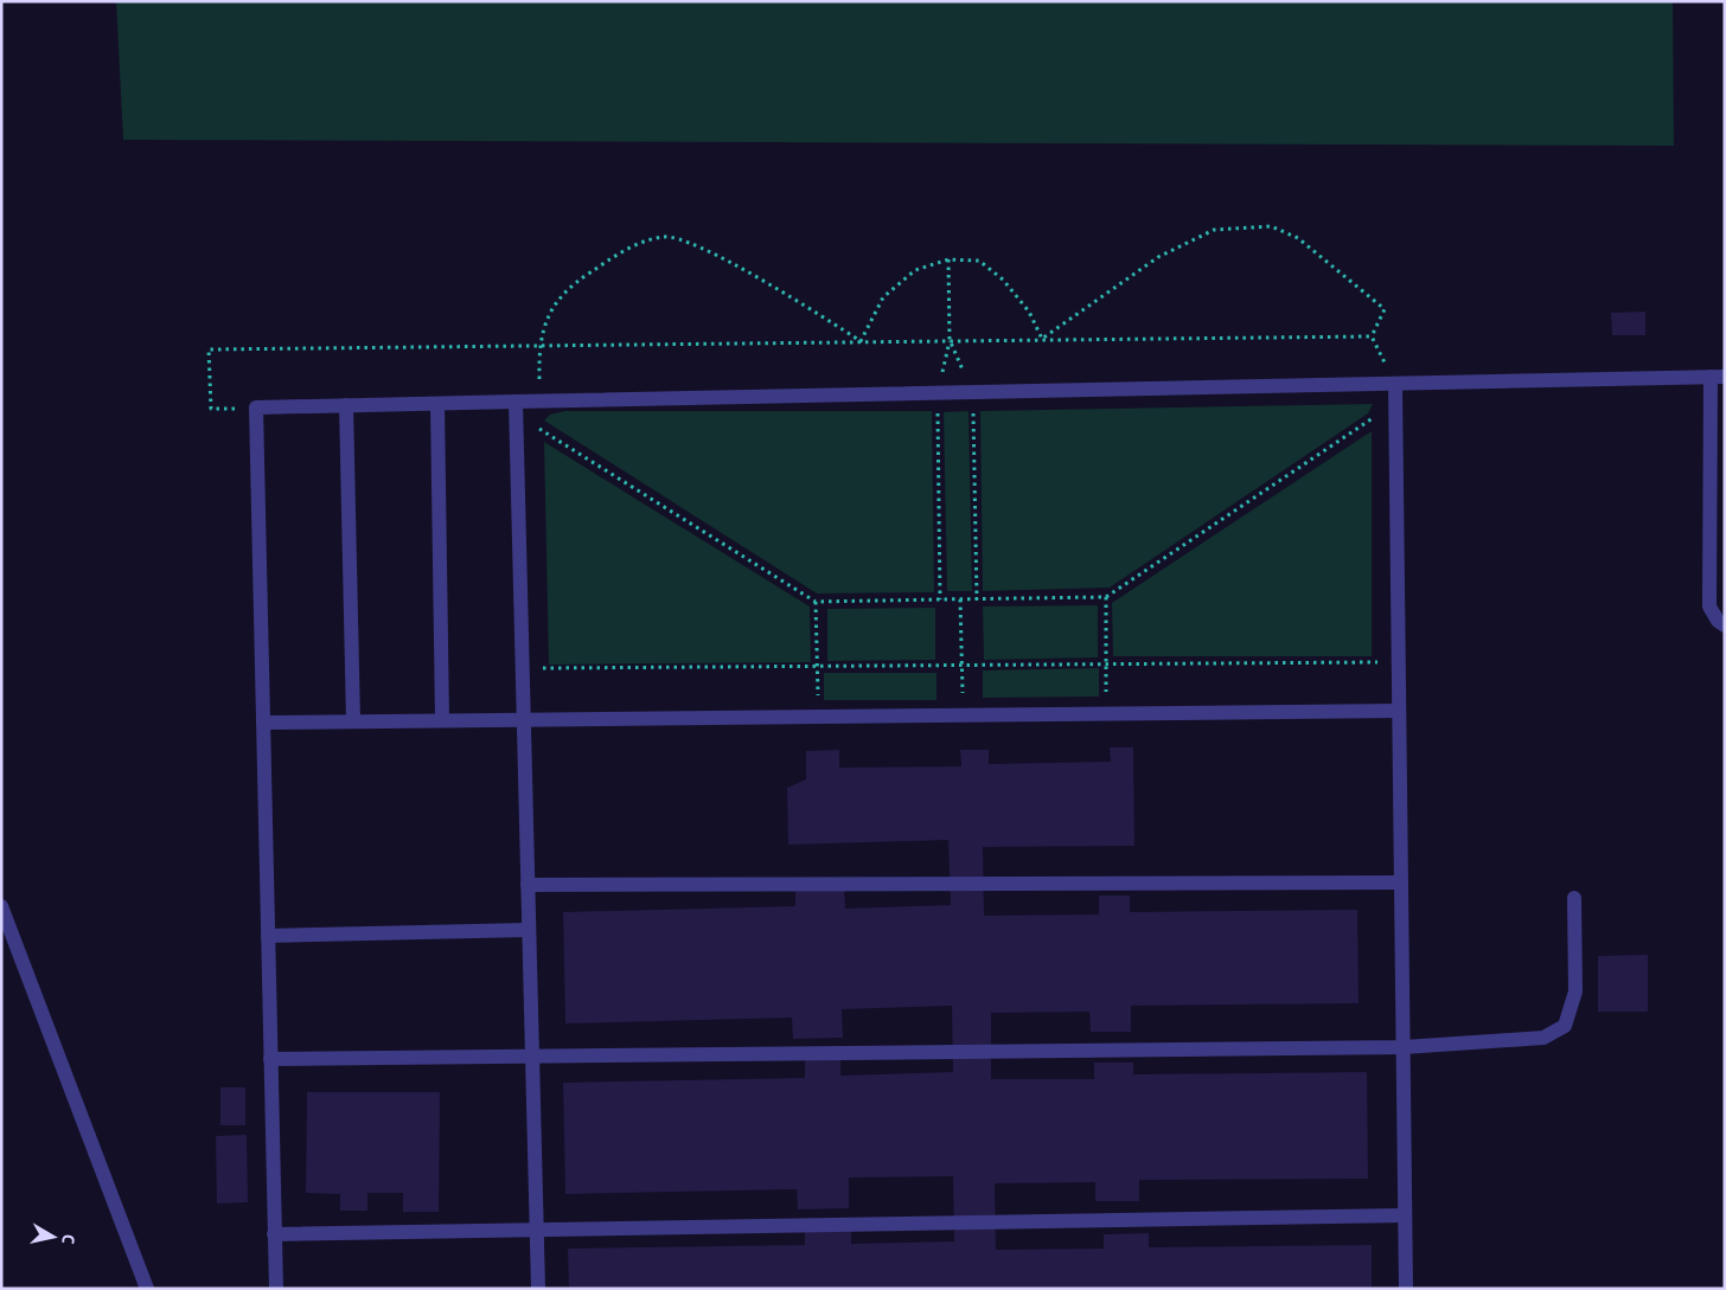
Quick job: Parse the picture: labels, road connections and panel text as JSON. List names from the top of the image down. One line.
{"north":"right"}
